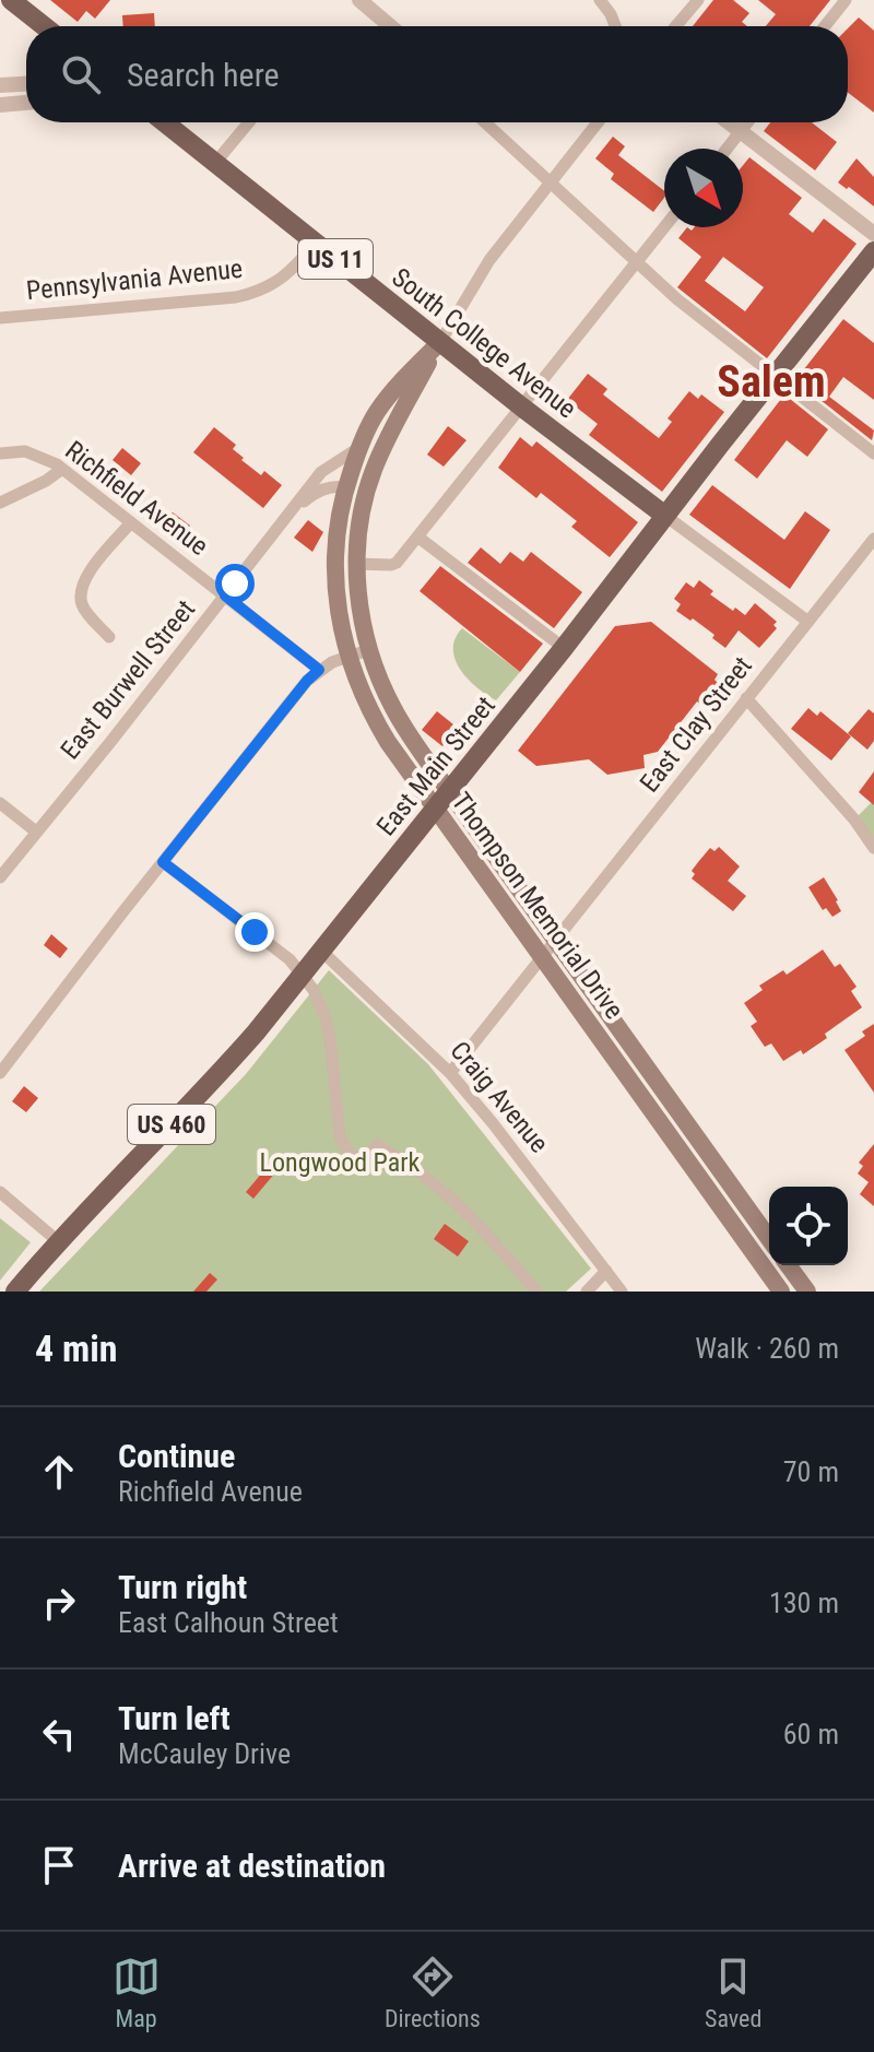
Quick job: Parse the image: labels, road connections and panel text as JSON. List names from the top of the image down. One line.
{"streets":{"main road":["US 11","South College Avenue","East Main Street","Thompson Memorial Drive","US 460"],"street":["Pennsylvania Avenue","Richfield Avenue","East Burwell Street","East Clay Street","Craig Avenue"]},"crossings":[["Pennsylvania Avenue","South College Avenue"],["South College Avenue","East Main Street"],["South College Avenue","Thompson Memorial Drive"],["Richfield Avenue","East Burwell Street"],["East Burwell Street","Thompson Memorial Drive"],["East Clay Street","Thompson Memorial Drive"],["East Clay Street","Craig Avenue"],["East Main Street","Thompson Memorial Drive"],["East Main Street","Craig Avenue"]],"districts":["Salem"],"parks":["Longwood Park"],"north":"bottom right","page":{"search":"Search here","heading":["4 min","Walk · 260 m"],"list":[["Continue","Richfield Avenue","70 m"],["Turn right","East Calhoun Street","130 m"],["Turn left","McCauley Drive","60 m"],"Arrive at destination"],"nav":["Map","Directions","Saved"]}}
